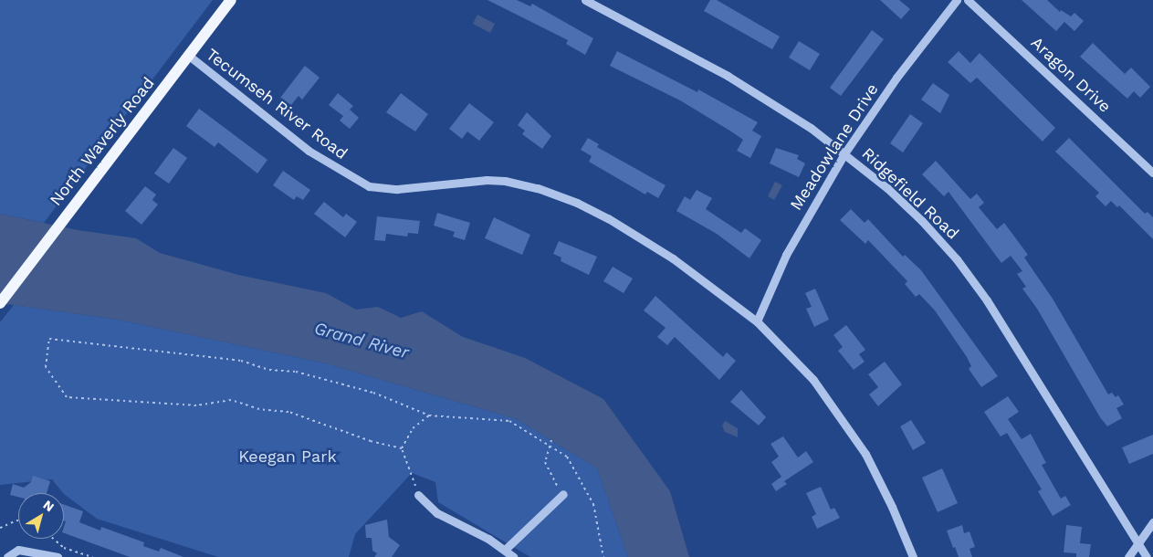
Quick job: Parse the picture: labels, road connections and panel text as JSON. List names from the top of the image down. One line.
{"streets":{"main road":["North Waverly Road"],"street":["Aragon Drive","Tecumseh River Road","Meadowlane Drive","Ridgefield Road"]},"crossings":[["Tecumseh River Road","North Waverly Road"],["Tecumseh River Road","Meadowlane Drive"],["Meadowlane Drive","Ridgefield Road"]],"water":["Grand River"],"parks":["Keegan Park"],"north":"top right"}
